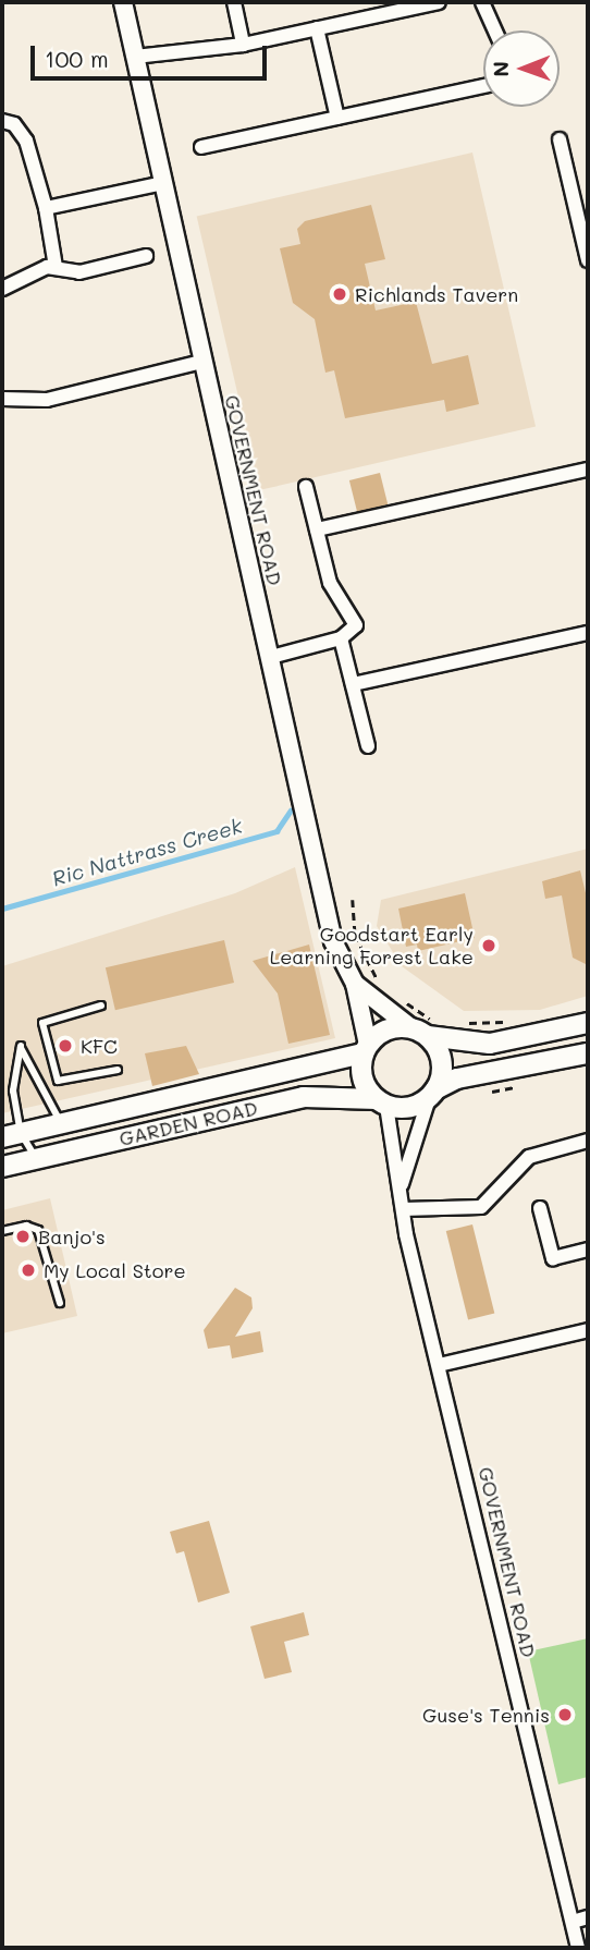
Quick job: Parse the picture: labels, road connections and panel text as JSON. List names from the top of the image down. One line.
{"streets":{"main road":["GARDEN ROAD"],"street":["GOVERNMENT ROAD"]},"crossings":[["GOVERNMENT ROAD","GARDEN ROAD"]],"water":["Ric Nattrass Creek"],"places":["Richlands Tavern","Goodstart Early Learning Forest Lake","KFC","Banjo's","My Local Store","Guse's Tennis"],"scale_bar":"100 m","north":"left"}
